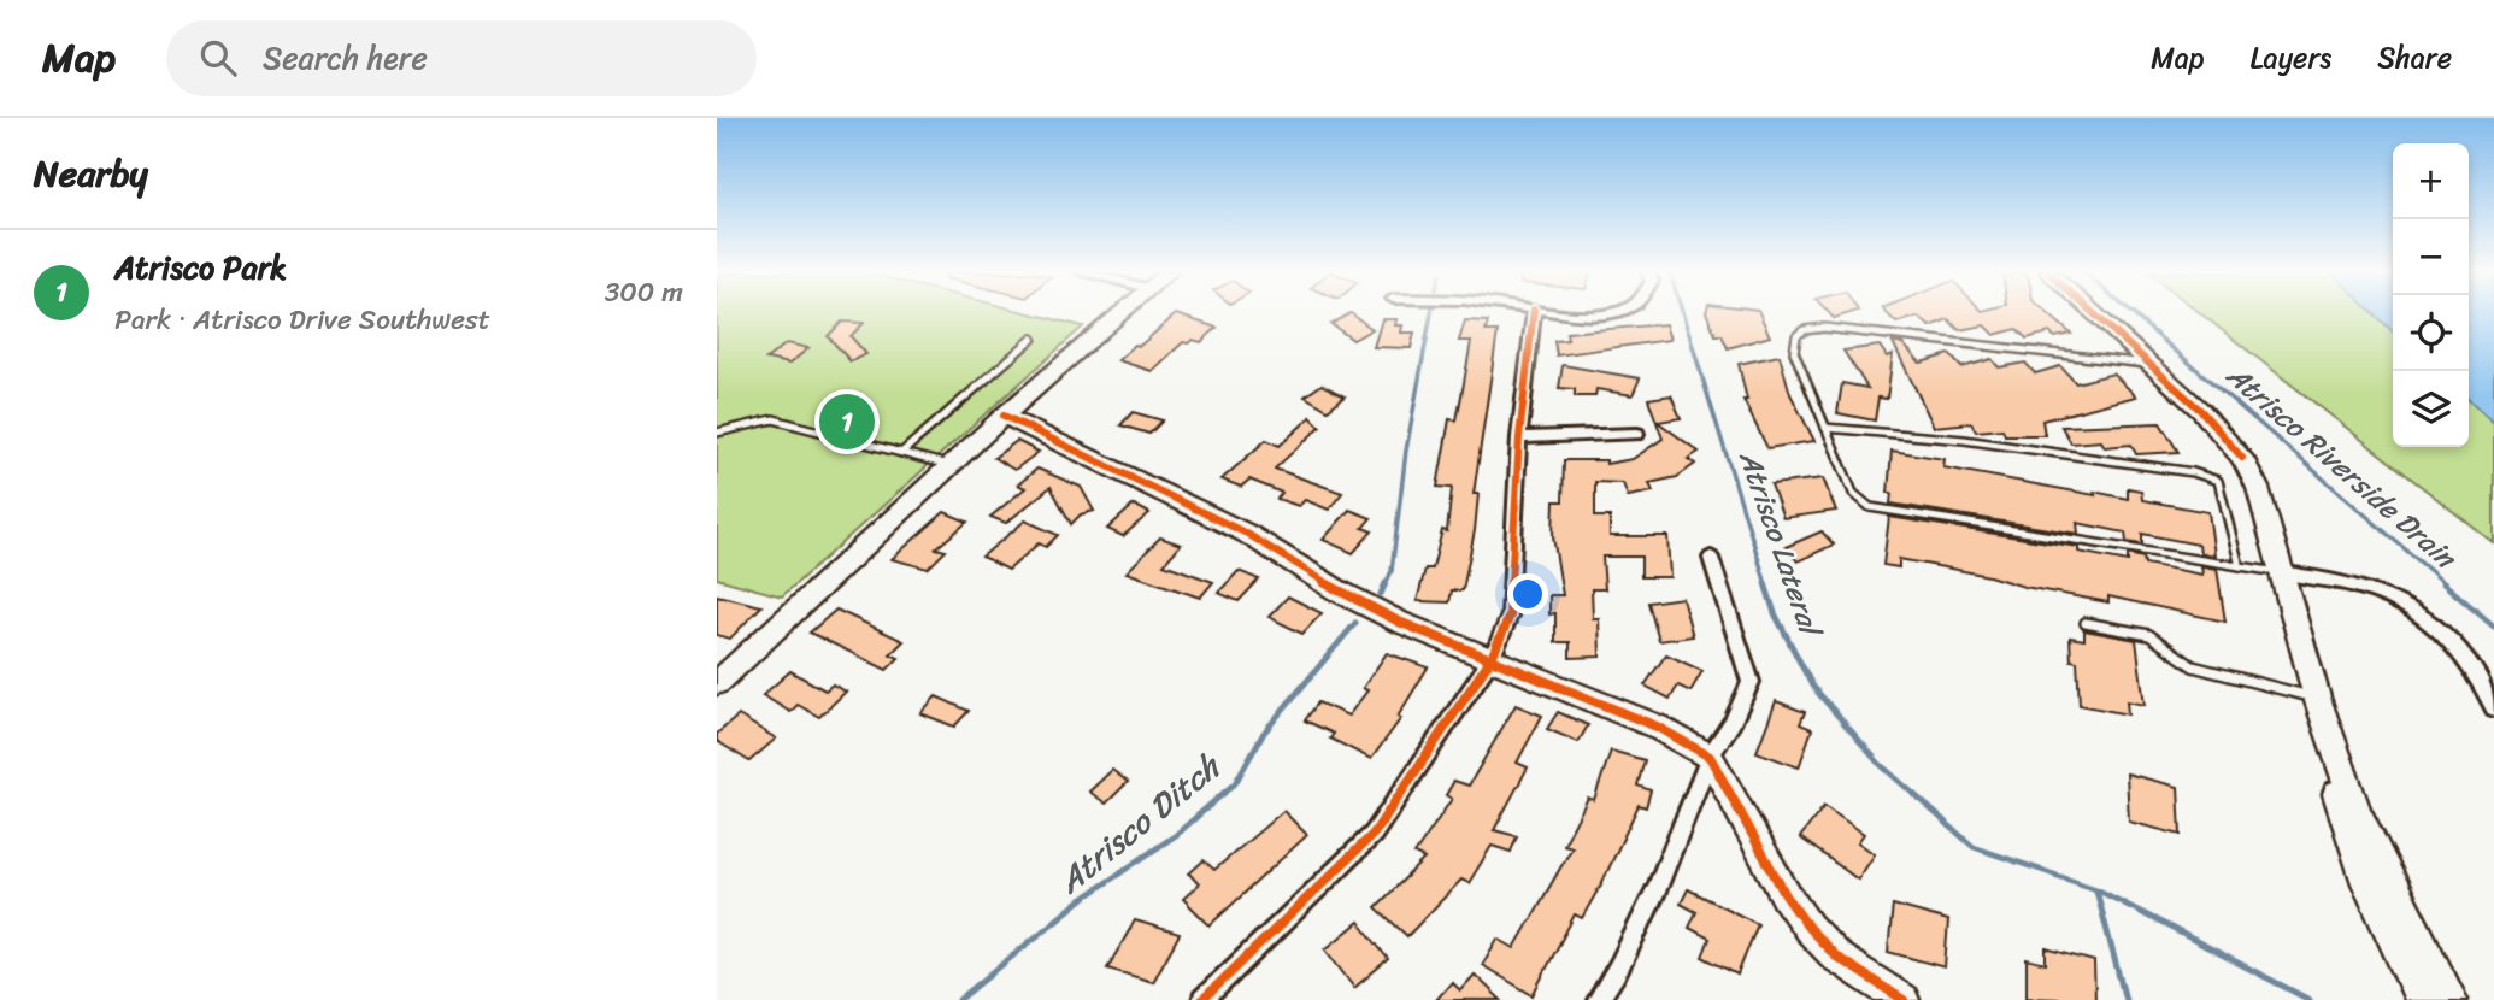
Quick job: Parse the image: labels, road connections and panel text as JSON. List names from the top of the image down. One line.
{"water":["Atrisco Riverside Drain","Atrisco Lateral","Atrisco Ditch"],"page":{"header":"Map","search":"Search here","nav":["Map","Layers","Share"],"heading":"Nearby","map_buttons":["+","−"],"list":[{"mark":"1","name":"Atrisco Park","note":"Park · Atrisco Drive Southwest","value":"300 m"}],"pins":"1"}}
